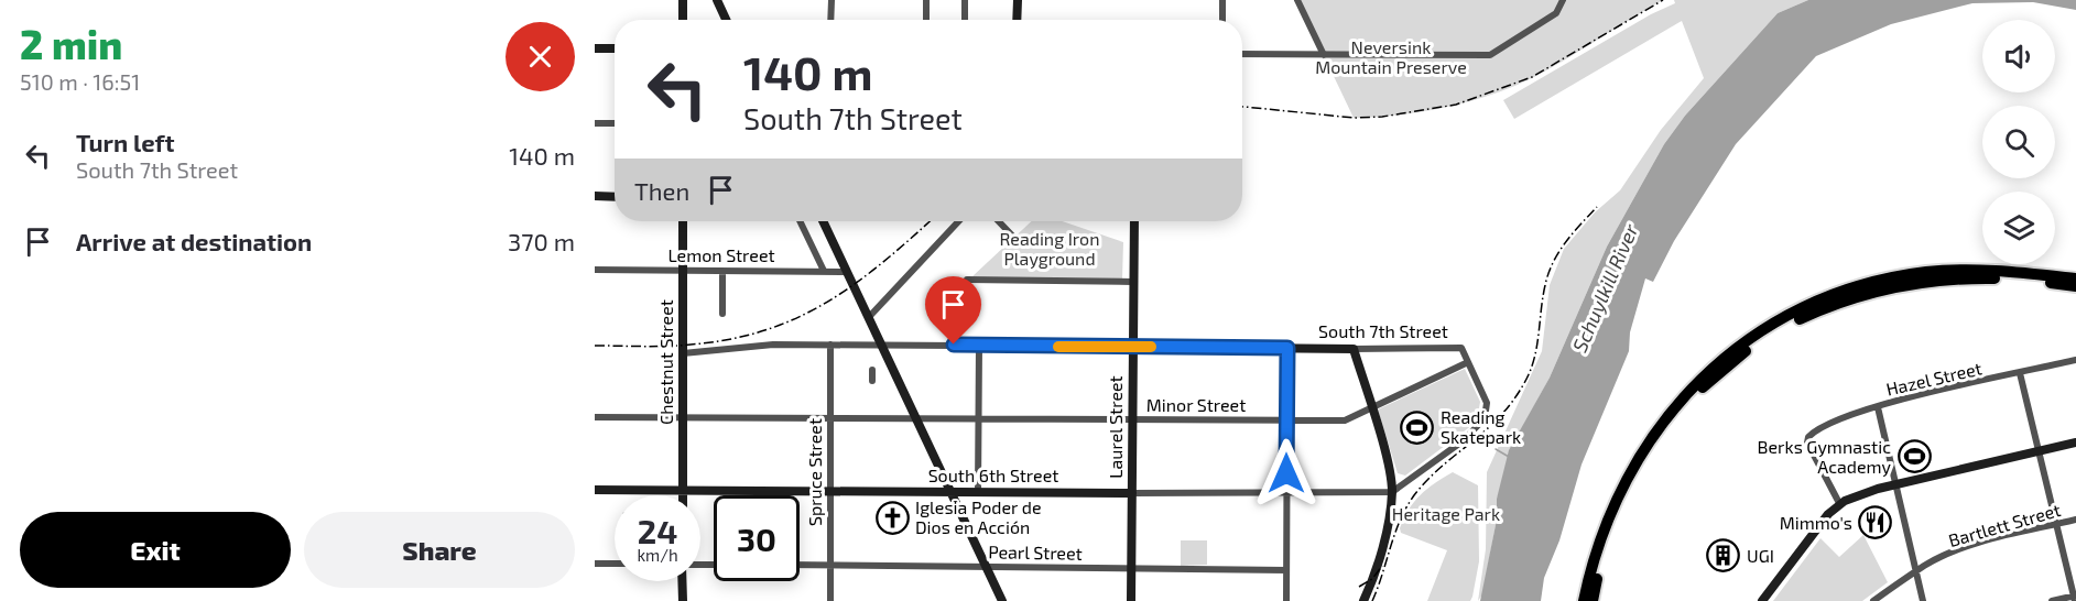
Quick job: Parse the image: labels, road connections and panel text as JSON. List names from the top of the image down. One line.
{"streets":{"street":["Lemon Street","South 7th Street","Chestnut Street","Hazel Street","Minor Street","Laurel Street","Spruce Street","South 6th Street","Bartlett Street","Pearl Street"]},"crossings":[["Lemon Street","Chestnut Street"],["South 7th Street","Chestnut Street"],["South 7th Street","Minor Street"],["South 7th Street","Laurel Street"],["South 7th Street","Spruce Street"],["Chestnut Street","Minor Street"],["Chestnut Street","South 6th Street"],["Minor Street","Laurel Street"],["Minor Street","Spruce Street"],["Laurel Street","South 6th Street"],["Laurel Street","Pearl Street"],["Spruce Street","South 6th Street"],["Spruce Street","Pearl Street"]],"water":["Schuylkill River"],"parks":["Neversink Mountain Preserve","Reading Iron Playground","Heritage Park"],"places":{"sports":["Reading Skatepark","Berks Gymnastic Academy"],"church":["Iglesia Poder de Dios en Acción"],"restaurant":["Mimmo's"],"building":["UGI"]},"page":{"heading":["2 min","510 m · 16:51"],"turn":["140 m","South 7th Street"],"list":[{"name":"Turn left","note":"South 7th Street","value":"140 m"},{"name":"Arrive at destination","value":"370 m"}],"then":"Then","speed":"24 km/h","limit":"30","buttons":["Exit","Share"]}}
